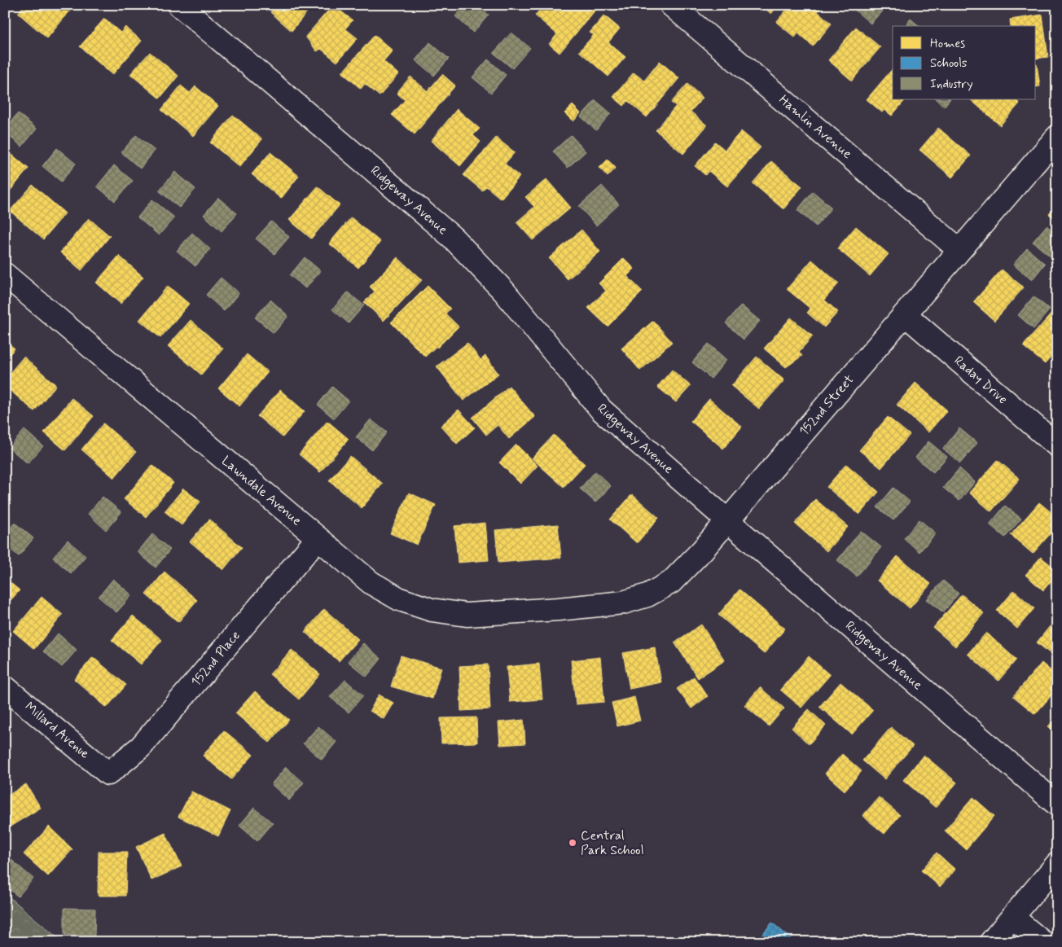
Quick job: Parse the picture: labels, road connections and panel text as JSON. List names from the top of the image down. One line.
{"streets":{"street":["Hamlin Avenue","Ridgeway Avenue","Raday Drive","152nd Street","Lawndale Avenue","152nd Place","Millard Avenue"]},"crossings":[["Hamlin Avenue","152nd Street"],["Ridgeway Avenue","152nd Street"],["Raday Drive","152nd Street"],["152nd Street","Lawndale Avenue"],["Lawndale Avenue","152nd Place"],["152nd Place","Millard Avenue"]],"places":["Central Park School"],"legend":["Homes","Schools","Industry"]}
